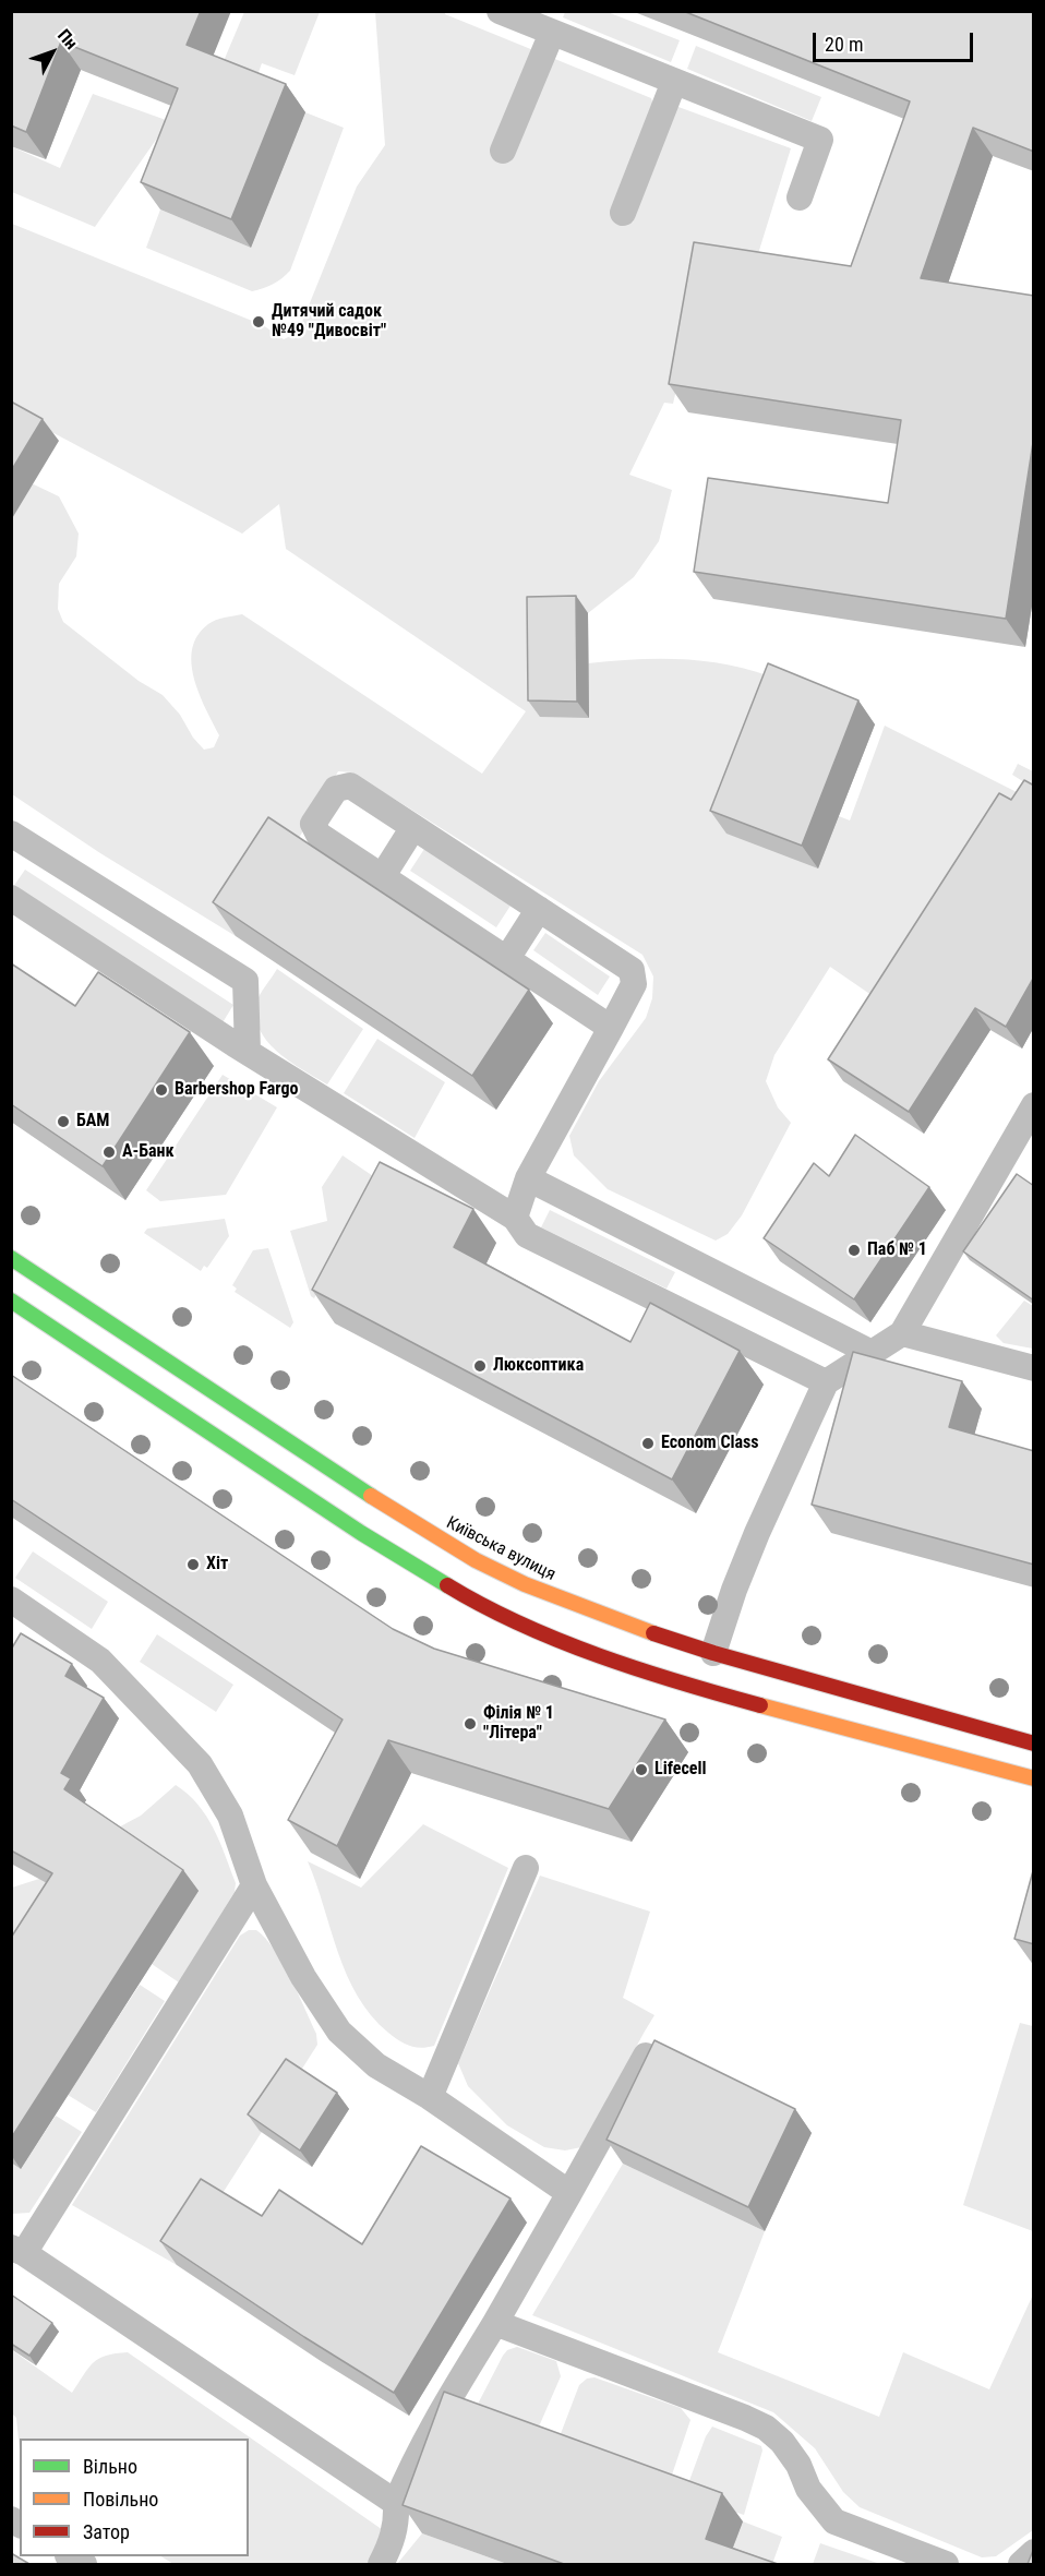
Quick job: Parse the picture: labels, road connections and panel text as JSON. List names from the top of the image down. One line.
{"streets":{"main road":["Київська вулиця"]},"places":["Дитячий садок №49 \"Дивосвіт\"","Barbershop Fargo","БАМ","А-Банк","Паб № 1","Люксоптика","Econom Class","Хіт","Філія № 1 \"Літера\"","Lifecell"],"legend":["Вільно","Повільно","Затор"],"scale_bar":"20 m","north":"top right"}
